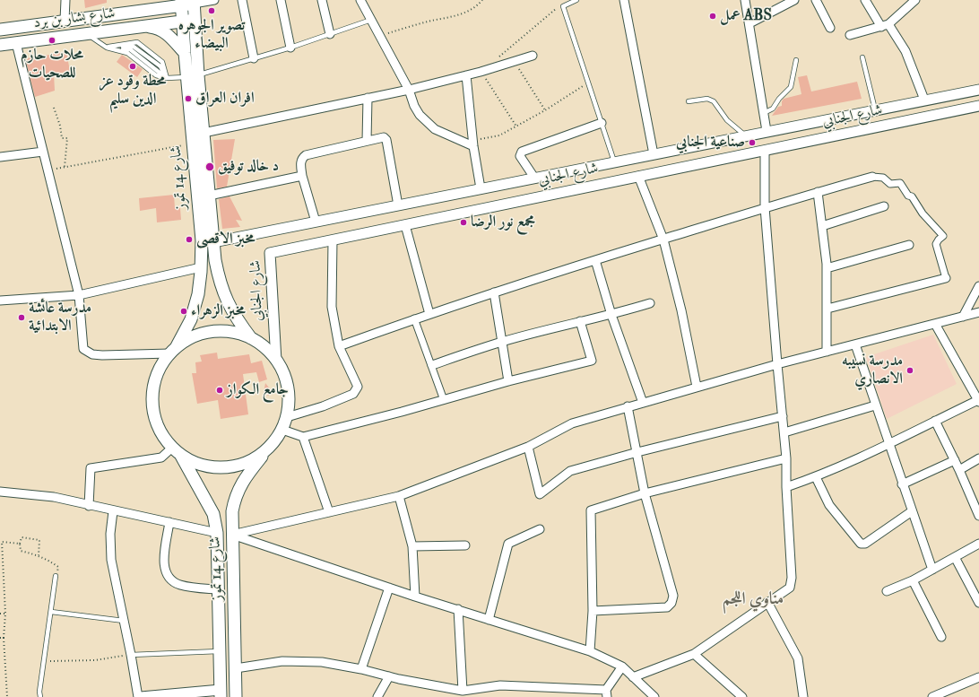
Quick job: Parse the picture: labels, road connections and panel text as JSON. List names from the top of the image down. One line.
{"streets":{"main road":["شارع بشار بن برد","شارع 14 تموز"],"street":["شارع الجنابي"]},"crossings":[["شارع بشار بن برد","شارع 14 تموز"],["شارع الجنابي","شارع 14 تموز"]],"districts":["مناوي اللجم"],"places":["تصوير الجوهره البيضاء","عمل ABS","محلات حازم للصحيات","محطة وقود عز الدين سليم","افران العراق","صناعية الجنابي","د خالد توفيق","مجمع نور الرضا","مخبز الاقصى","مخبز الزهراء","مدرسة عائشة الابتدائية","مدرسة نسيبه الانصاري","جامع الكواز"]}
